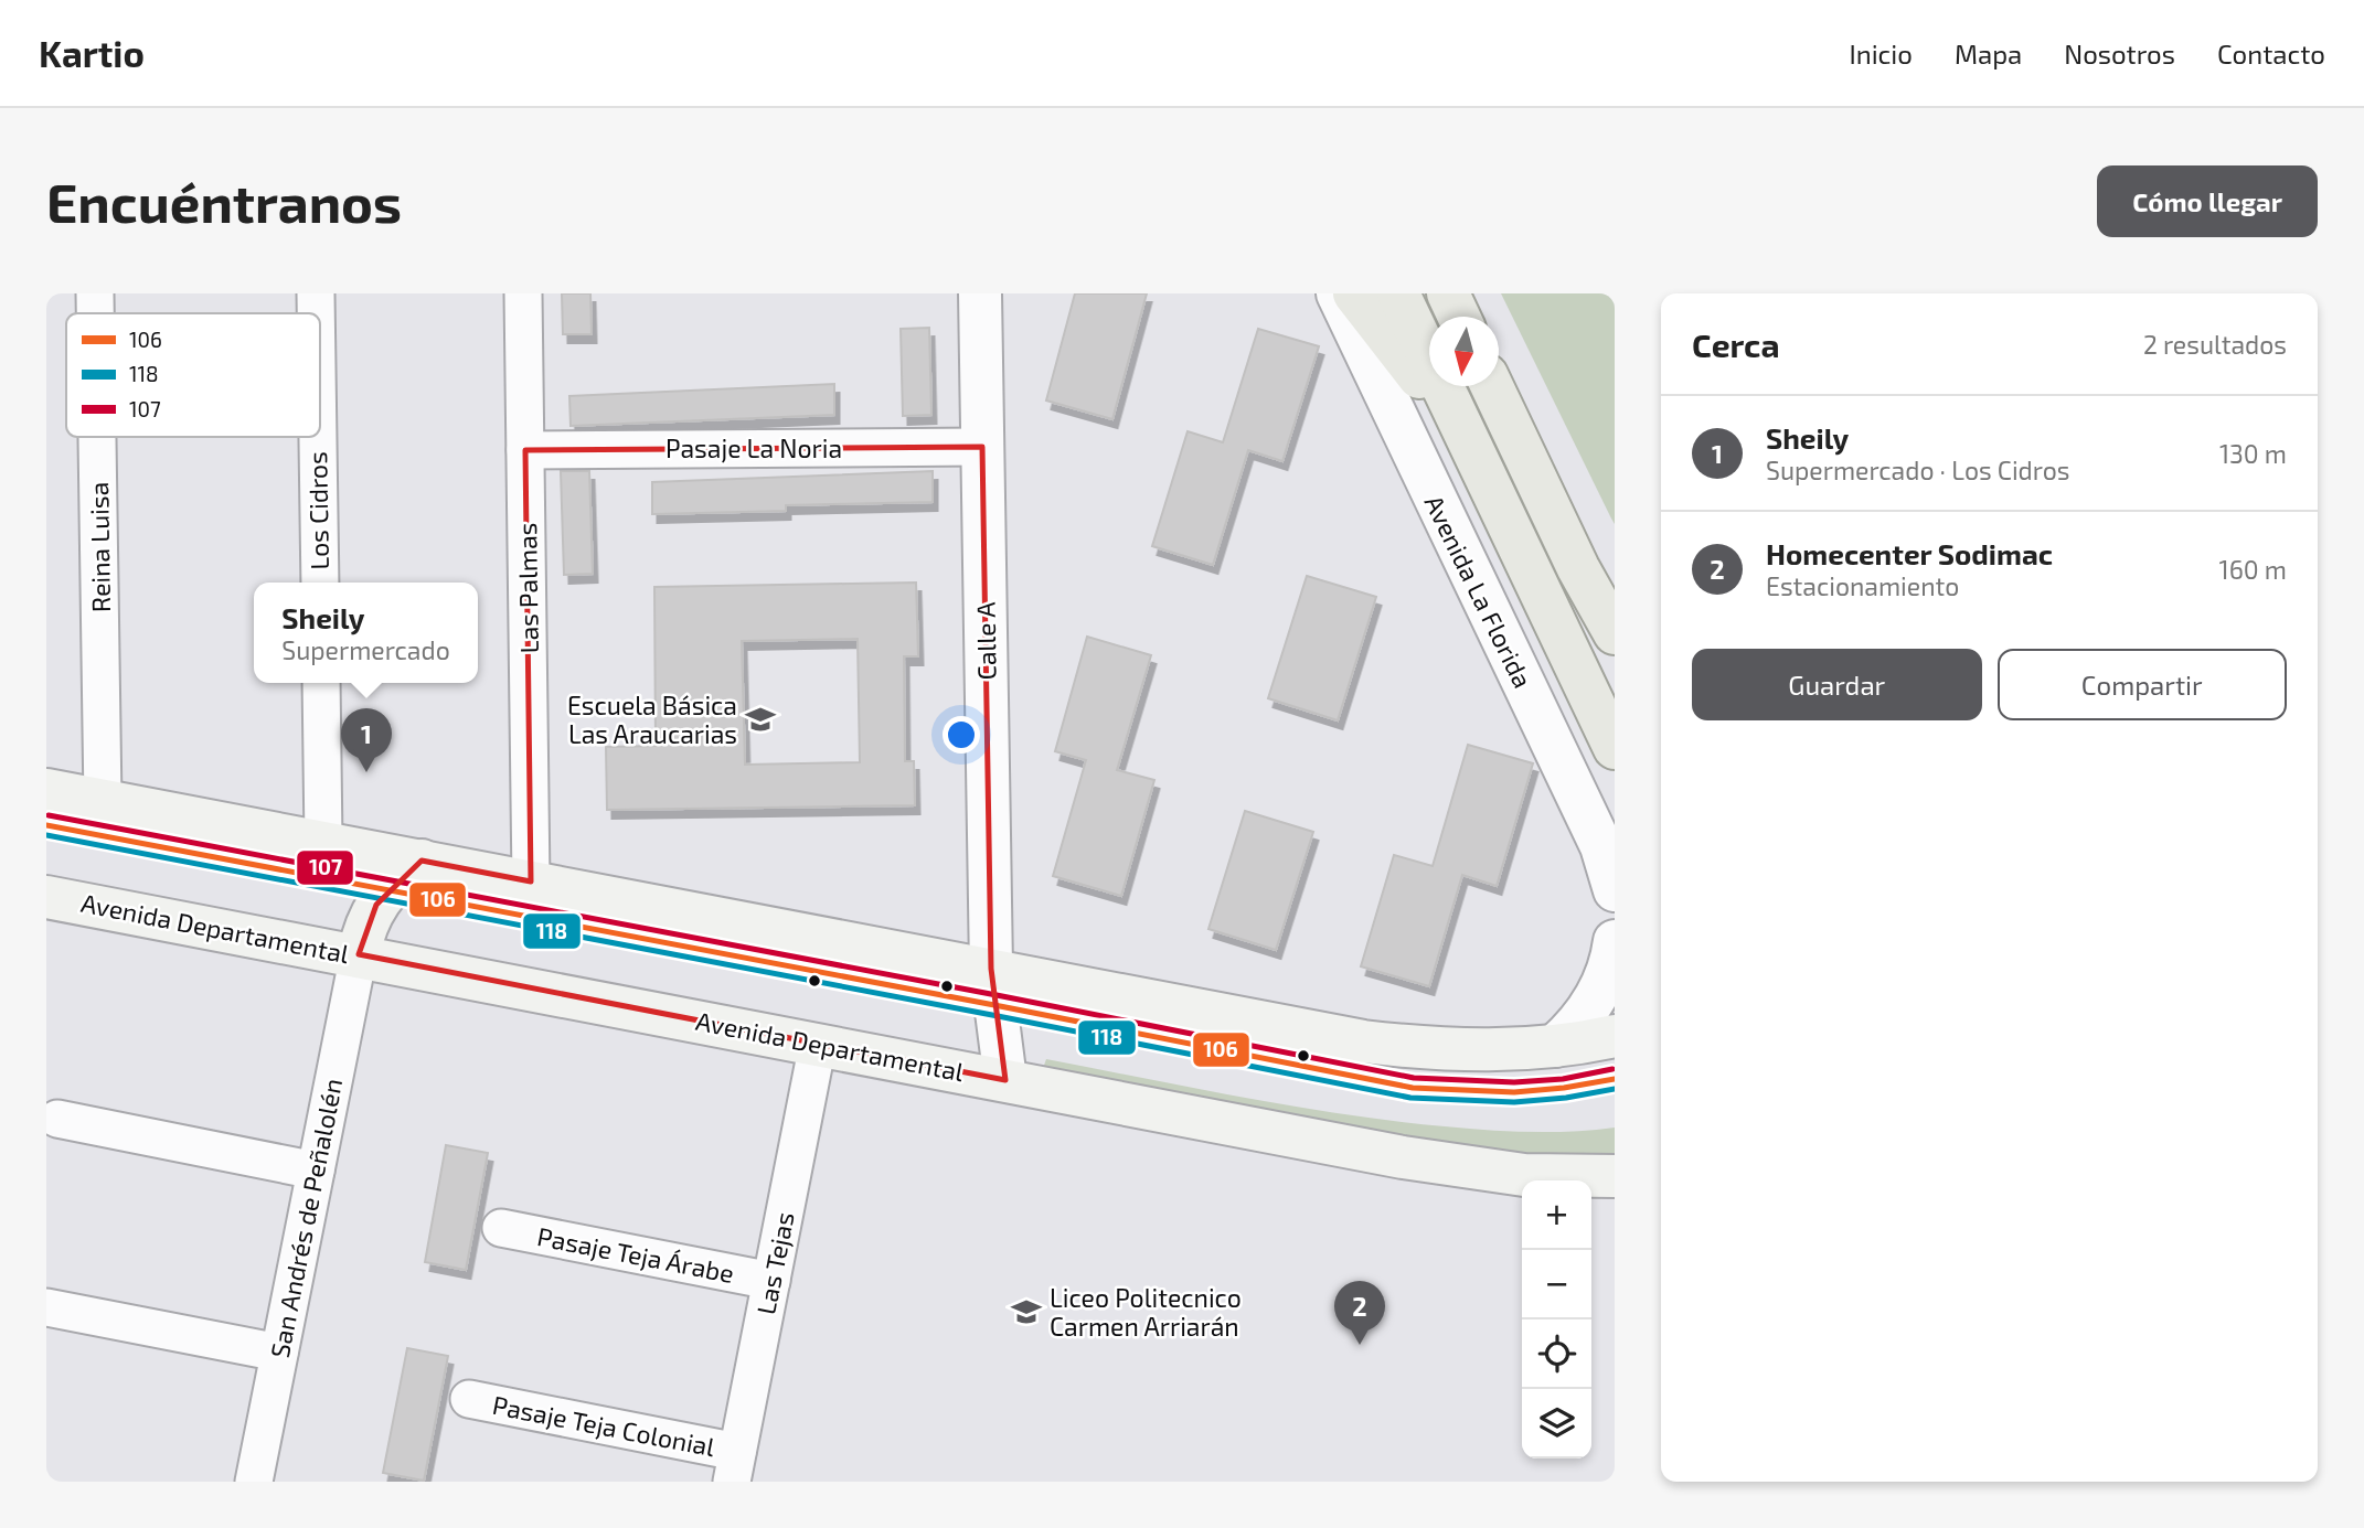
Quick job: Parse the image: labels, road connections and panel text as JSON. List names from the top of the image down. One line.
{"streets":{"main road":["Avenida Departamental"],"street":["Pasaje La Noria","Los Cidros","Reina Luisa","Las Palmas","Avenida La Florida","Calle A","San Andrés de Peñalolén","Pasaje Teja Árabe","Las Tejas","Pasaje Teja Colonial"]},"crossings":[["Pasaje La Noria","Las Palmas"],["Pasaje La Noria","Calle A"],["Calle A","Avenida Departamental"],["Avenida Departamental","San Andrés de Peñalolén"],["Avenida Departamental","Las Tejas"],["Pasaje Teja Árabe","Las Tejas"],["Las Tejas","Pasaje Teja Colonial"]],"places":{"school or university":["Escuela Básica Las Araucarias","Liceo Politecnico Carmen Arriarán"]},"lines":["transit line 107","transit line 106","transit line 118"],"legend":["106","118","107"],"north":"bottom","page":{"header":"Kartio","nav":["Inicio","Mapa","Nosotros","Contacto"],"buttons":["Cómo llegar",["Guardar","Compartir"]],"title":"Encuéntranos","heading":["Cerca","2 resultados"],"list":[{"mark":"1","name":"Sheily","note":"Supermercado · Los Cidros","value":"130 m"},{"mark":"2","name":"Homecenter Sodimac","note":"Estacionamiento","value":"160 m"}],"popup":["Sheily","Supermercado"],"pins":["1","2"],"map_buttons":["+","−"]}}
